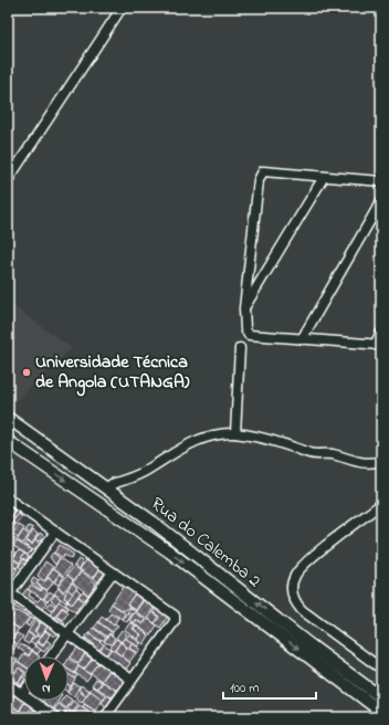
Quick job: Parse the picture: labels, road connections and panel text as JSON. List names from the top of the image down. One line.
{"streets":{"main road":["Rua do Calemba 2"]},"places":["Universidade Técnica de Angola (UTANGA)"],"scale_bar":"100 m","north":"bottom"}
